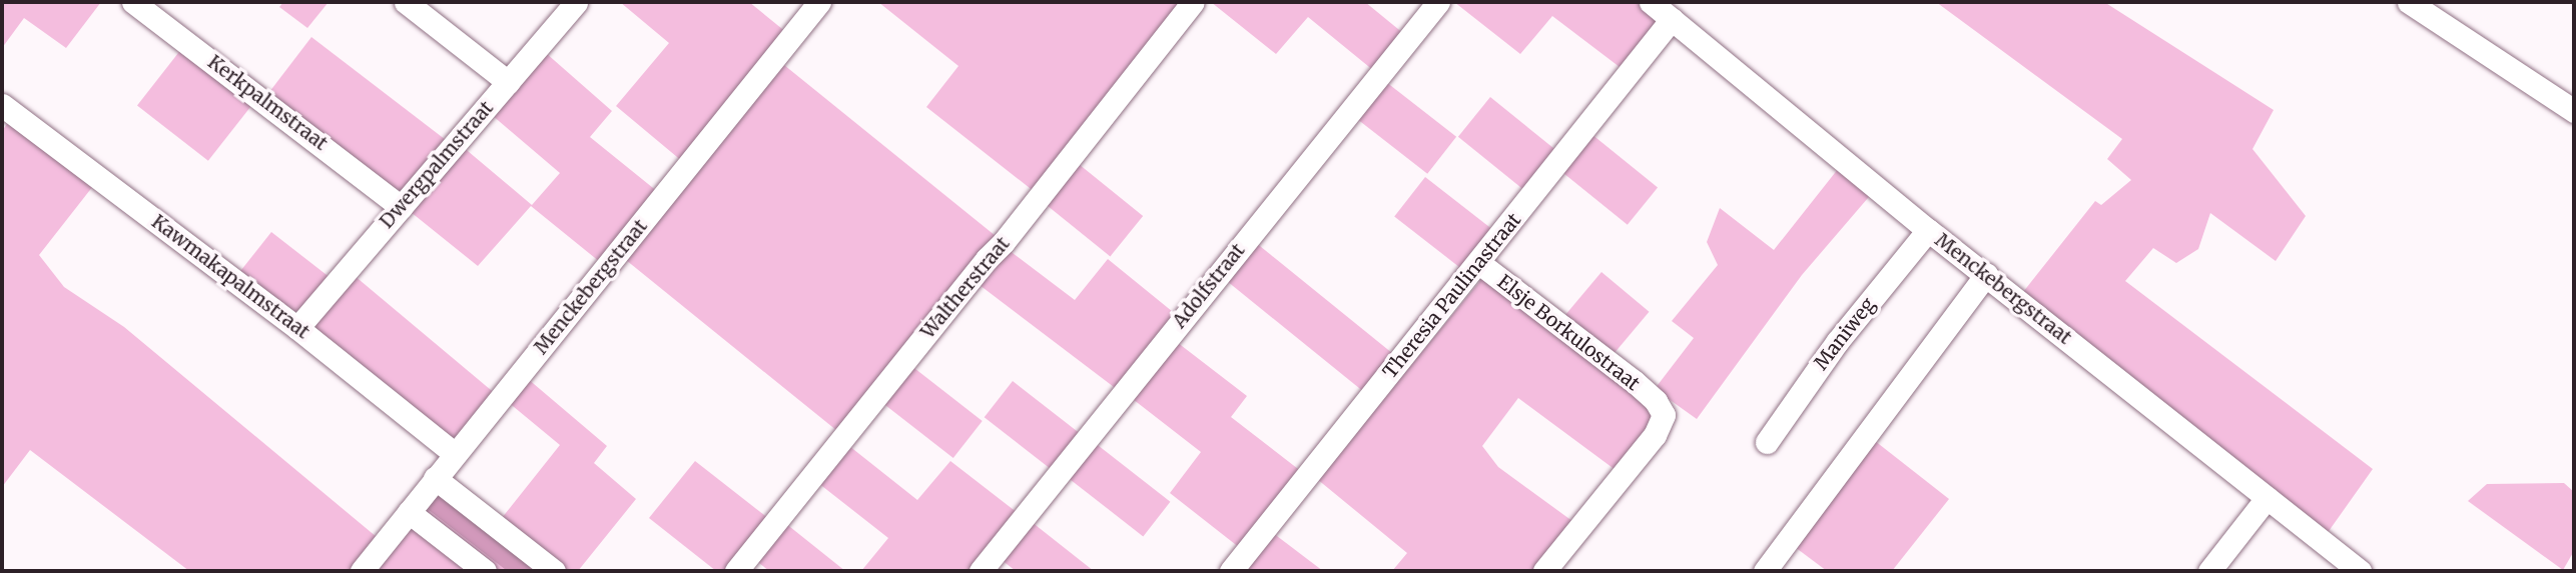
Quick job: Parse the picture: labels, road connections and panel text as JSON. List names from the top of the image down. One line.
{"streets":{"street":["Kerkpalmstraat","Dwergpalmstraat","Kawmakapalmstraat","Adolfstraat","Menckebergstraat","Waltherstraat","Theresia Paulinastraat","Elsje Borkulostraat","Maniweg"]},"crossings":[["Kerkpalmstraat","Dwergpalmstraat"],["Dwergpalmstraat","Kawmakapalmstraat"],["Kawmakapalmstraat","Menckebergstraat"],["Menckebergstraat","Theresia Paulinastraat"],["Menckebergstraat","Maniweg"],["Theresia Paulinastraat","Elsje Borkulostraat"]]}
